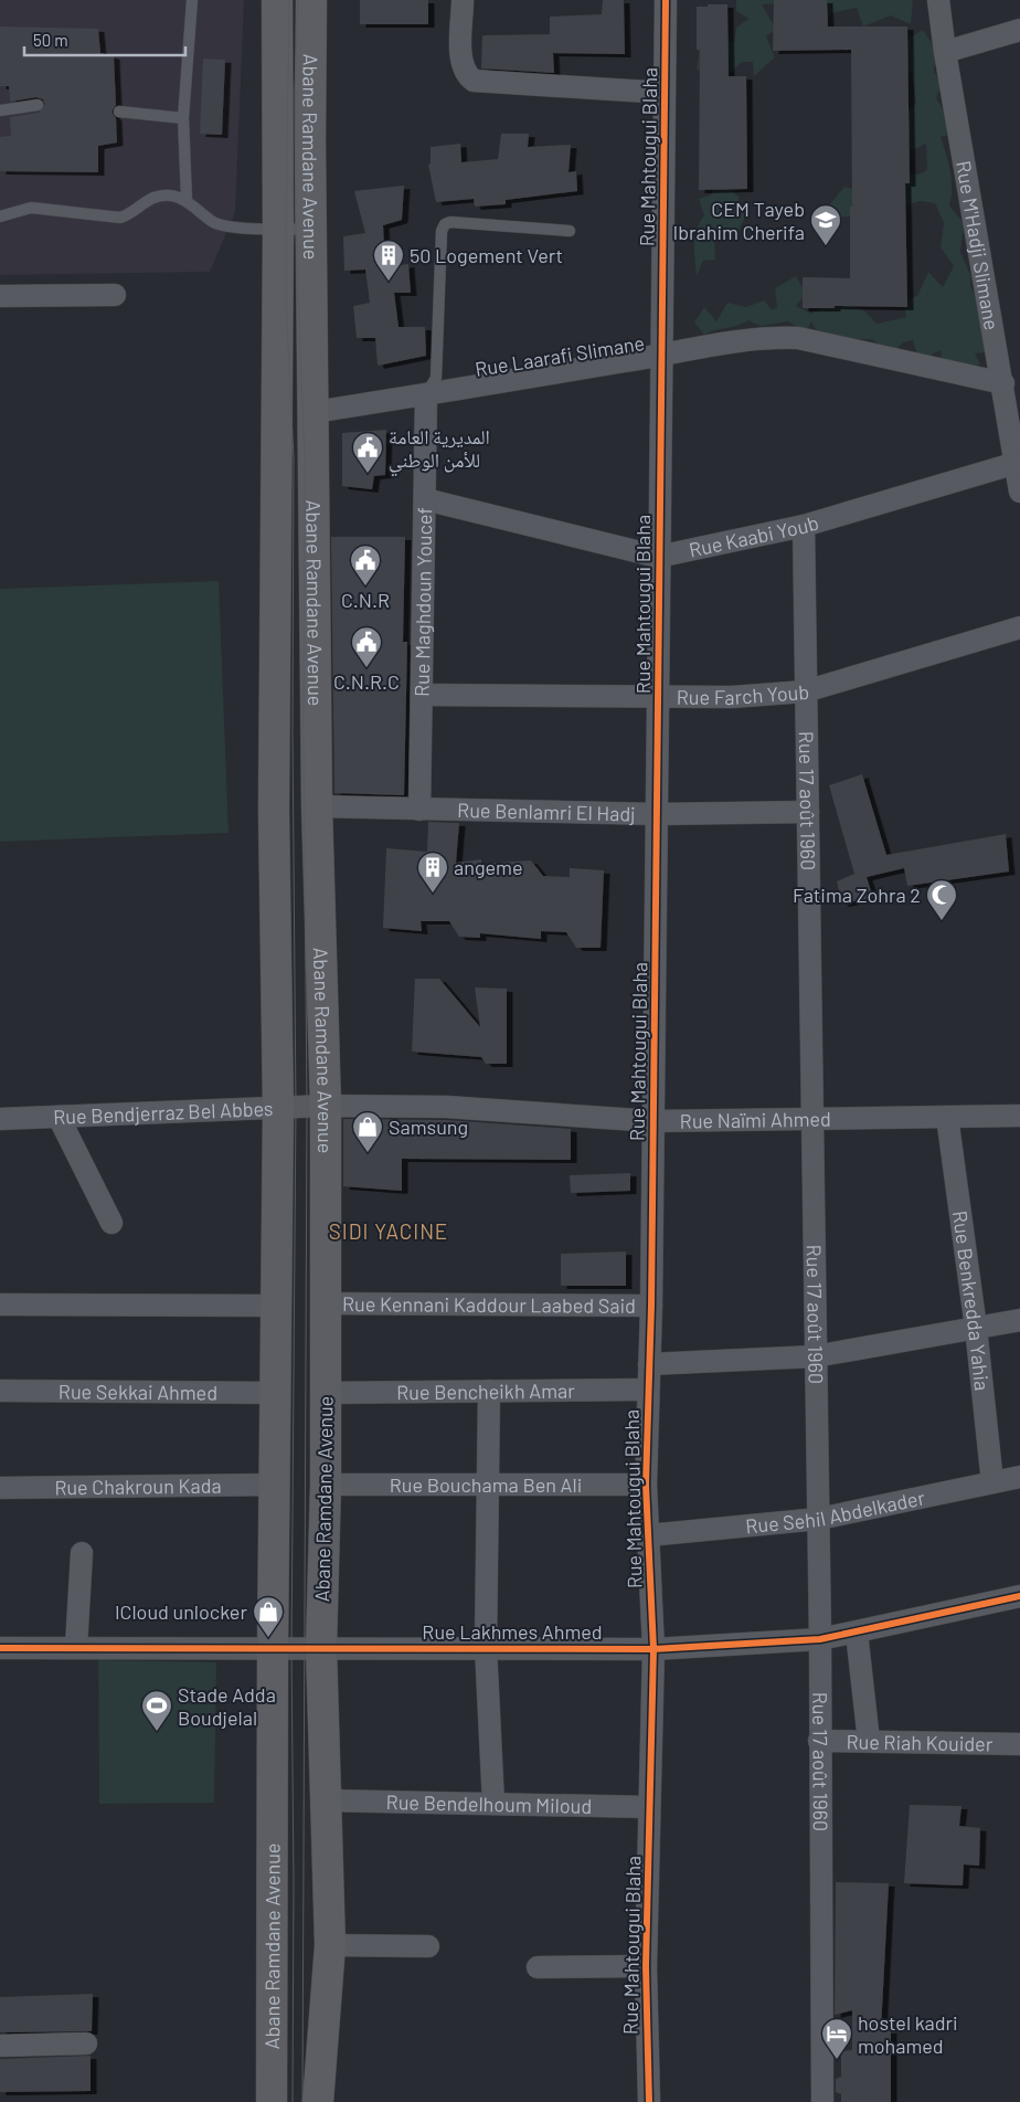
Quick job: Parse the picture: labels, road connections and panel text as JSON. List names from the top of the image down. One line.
{"streets":{"main road":["Abane Ramdane Avenue"],"street":["Rue Mahtougui Blaha","Rue M'Hadji Slimane","Rue Laarafi Slimane","Rue Kaabi Youb","Rue Maghdoun Youcef","Rue Farch Youb","Rue 17 août 1960","Rue Benlamri El Hadj","Rue Bendjerraz Bel Abbes","Rue Naïmi Ahmed","Rue Benkredda Yahia","Rue Kennani Kaddour Laabed Said","Rue Bencheikh Amar","Rue Sekkai Ahmed","Rue Bouchama Ben Ali","Rue Chakroun Kada","Rue Sehil Abdelkader","Rue Lakhmes Ahmed","Rue Riah Kouider","Rue Bendelhoum Miloud"]},"crossings":[["Abane Ramdane Avenue","Rue Laarafi Slimane"],["Abane Ramdane Avenue","Rue Benlamri El Hadj"],["Abane Ramdane Avenue","Rue Bendjerraz Bel Abbes"],["Abane Ramdane Avenue","Rue Naïmi Ahmed"],["Abane Ramdane Avenue","Rue Kennani Kaddour Laabed Said"],["Abane Ramdane Avenue","Rue Bencheikh Amar"],["Abane Ramdane Avenue","Rue Sekkai Ahmed"],["Abane Ramdane Avenue","Rue Bouchama Ben Ali"],["Abane Ramdane Avenue","Rue Chakroun Kada"],["Abane Ramdane Avenue","Rue Lakhmes Ahmed"],["Abane Ramdane Avenue","Rue Bendelhoum Miloud"],["Rue Mahtougui Blaha","Rue Laarafi Slimane"],["Rue Mahtougui Blaha","Rue Kaabi Youb"],["Rue Mahtougui Blaha","Rue Farch Youb"],["Rue Mahtougui Blaha","Rue Benlamri El Hadj"],["Rue Mahtougui Blaha","Rue Naïmi Ahmed"],["Rue Mahtougui Blaha","Rue Kennani Kaddour Laabed Said"],["Rue Mahtougui Blaha","Rue Bencheikh Amar"],["Rue Mahtougui Blaha","Rue Bouchama Ben Ali"],["Rue Mahtougui Blaha","Rue Sehil Abdelkader"],["Rue Mahtougui Blaha","Rue Lakhmes Ahmed"],["Rue Mahtougui Blaha","Rue Bendelhoum Miloud"],["Rue M'Hadji Slimane","Rue Laarafi Slimane"],["Rue M'Hadji Slimane","Rue Kaabi Youb"],["Rue Laarafi Slimane","Rue Maghdoun Youcef"],["Rue Kaabi Youb","Rue Maghdoun Youcef"],["Rue Kaabi Youb","Rue 17 août 1960"],["Rue Maghdoun Youcef","Rue Farch Youb"],["Rue Maghdoun Youcef","Rue Benlamri El Hadj"],["Rue Farch Youb","Rue 17 août 1960"],["Rue 17 août 1960","Rue Benlamri El Hadj"],["Rue 17 août 1960","Rue Naïmi Ahmed"],["Rue 17 août 1960","Rue Sehil Abdelkader"],["Rue 17 août 1960","Rue Lakhmes Ahmed"],["Rue 17 août 1960","Rue Riah Kouider"],["Rue Bendjerraz Bel Abbes","Rue Naïmi Ahmed"],["Rue Naïmi Ahmed","Rue Benkredda Yahia"],["Rue Benkredda Yahia","Rue Sehil Abdelkader"]],"districts":["SIDI YACINE"],"places":{"school or university":["CEM Tayeb Ibrahim Cherifa"],"building":["50 Logement Vert","angeme"],"public building":["المديرية العامة للأمن الوطني","C.N.R","C.N.R.C"],"mosque":["Fatima Zohra 2"],"shop":["Samsung","ICloud unlocker"],"sports":["Stade Adda Boudjelal"],"hotel":["hostel kadri mohamed"]},"scale_bar":"50 m"}
